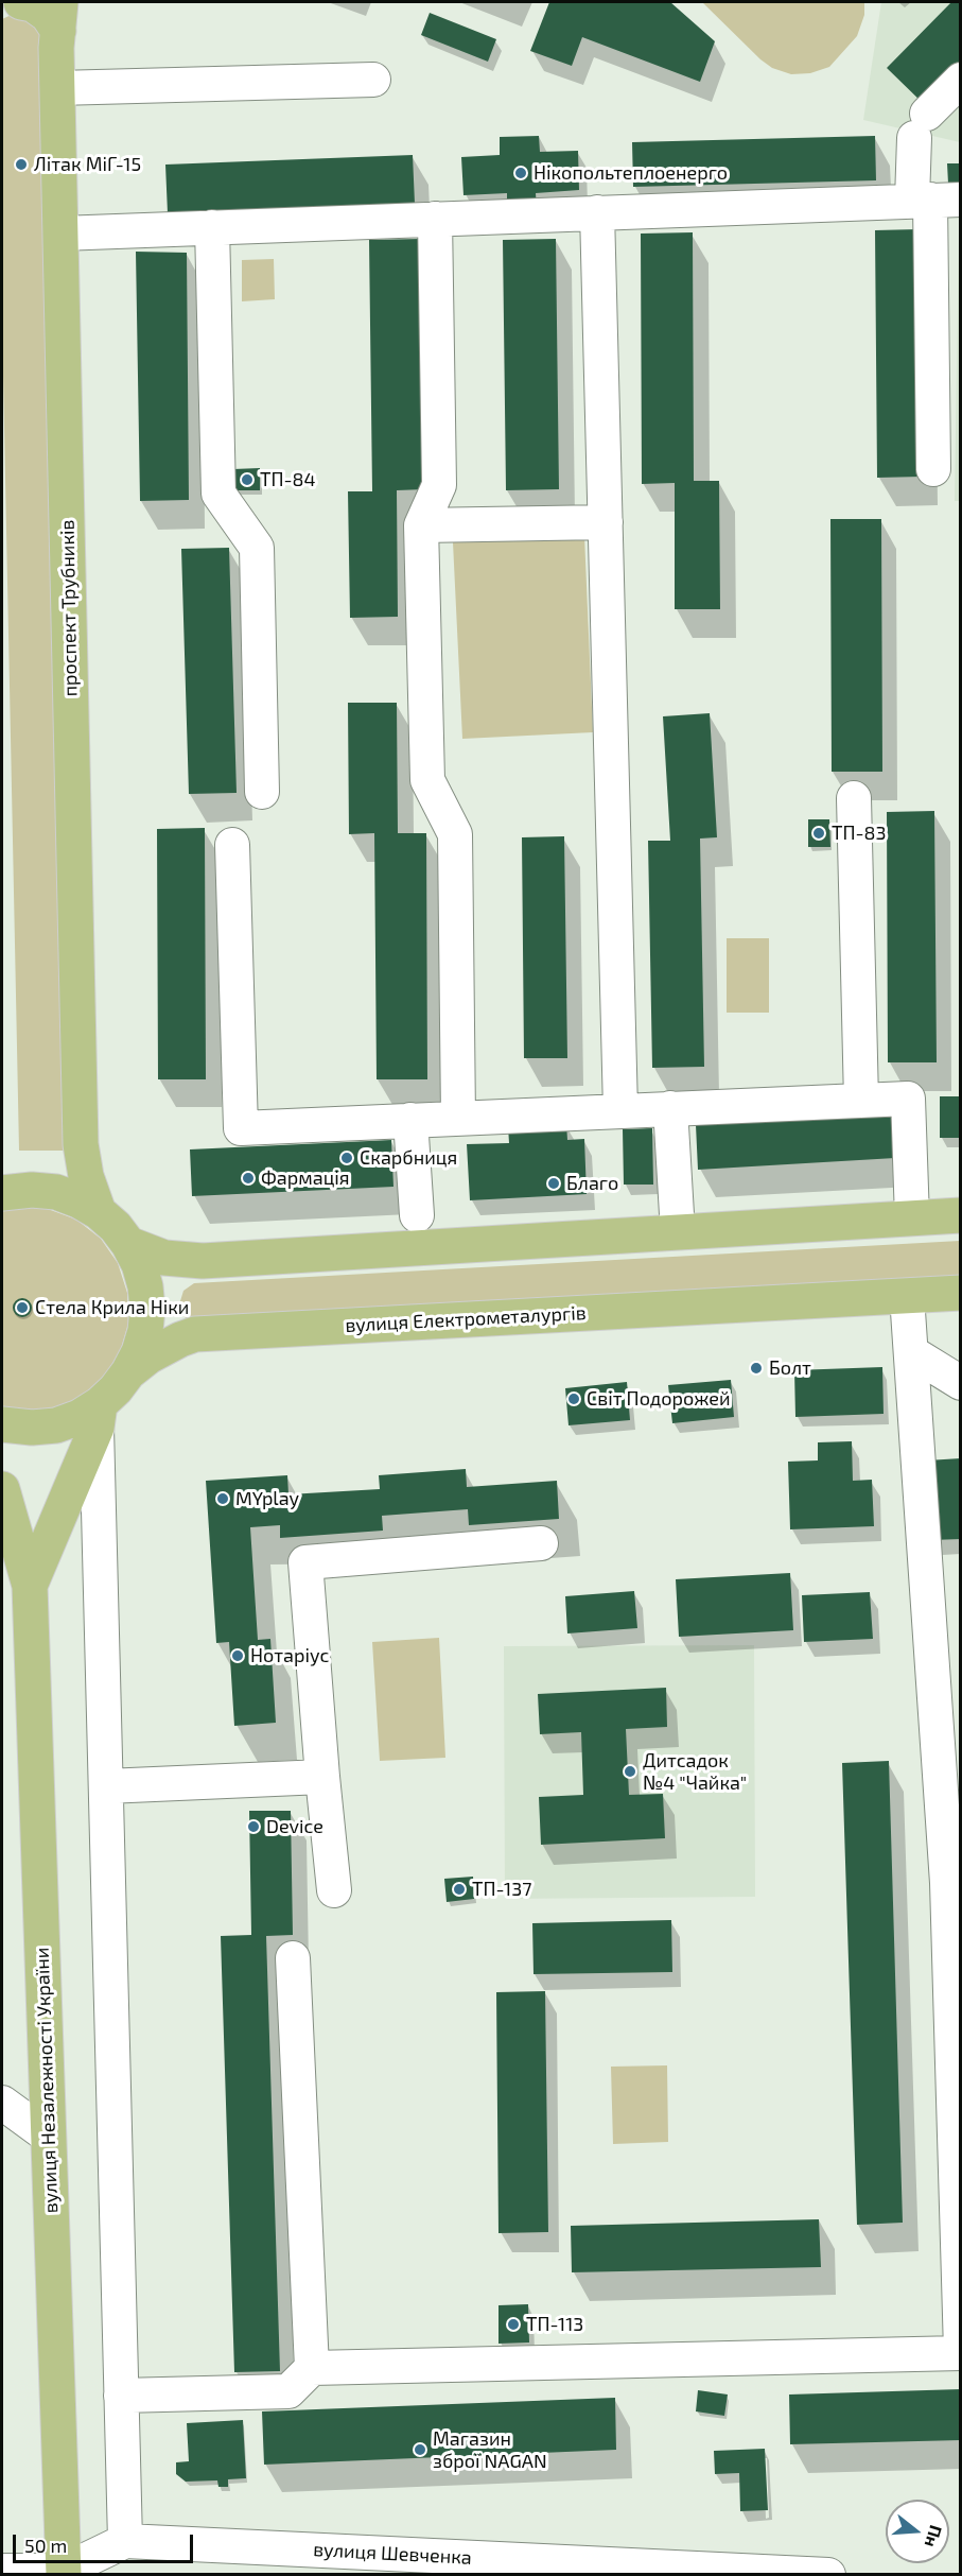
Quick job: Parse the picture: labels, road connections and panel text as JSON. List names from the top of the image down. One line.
{"streets":{"main road":["проспект Трубників","вулиця Електрометалургів","вулиця Незалежності України"],"street":["вулиця Шевченка"]},"crossings":[["вулиця Незалежності України","вулиця Шевченка"]],"places":["Літак МіГ-15","Нікопольтеплоенерго","ТП-84","ТП-83","Скарбниця","Фармація","Благо","Стела Крила Ніки","Болт","Світ Подорожей","MYplay","Нотаріус","Дитсадок №4 \"Чайка\"","Device","ТП-137","ТП-113","Магазин зброї NAGAN"],"scale_bar":"50 m","north":"right"}
